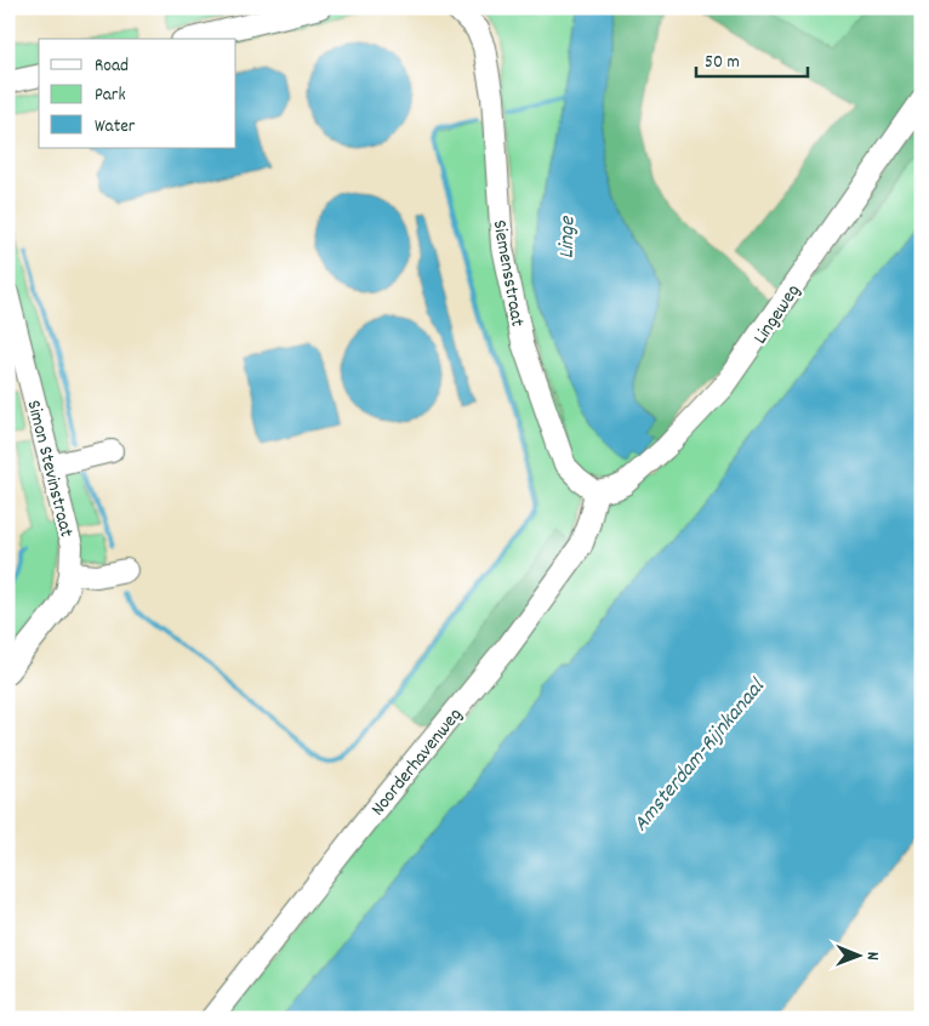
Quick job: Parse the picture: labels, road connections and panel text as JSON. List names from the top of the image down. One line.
{"streets":{"street":["Siemensstraat","Lingeweg","Simon Stevinstraat","Noorderhavenweg"]},"crossings":[["Siemensstraat","Lingeweg"],["Siemensstraat","Noorderhavenweg"],["Lingeweg","Noorderhavenweg"]],"water":["Linge","Amsterdam-Rijnkanaal"],"legend":["Road","Park","Water"],"scale_bar":"50 m","north":"right"}
